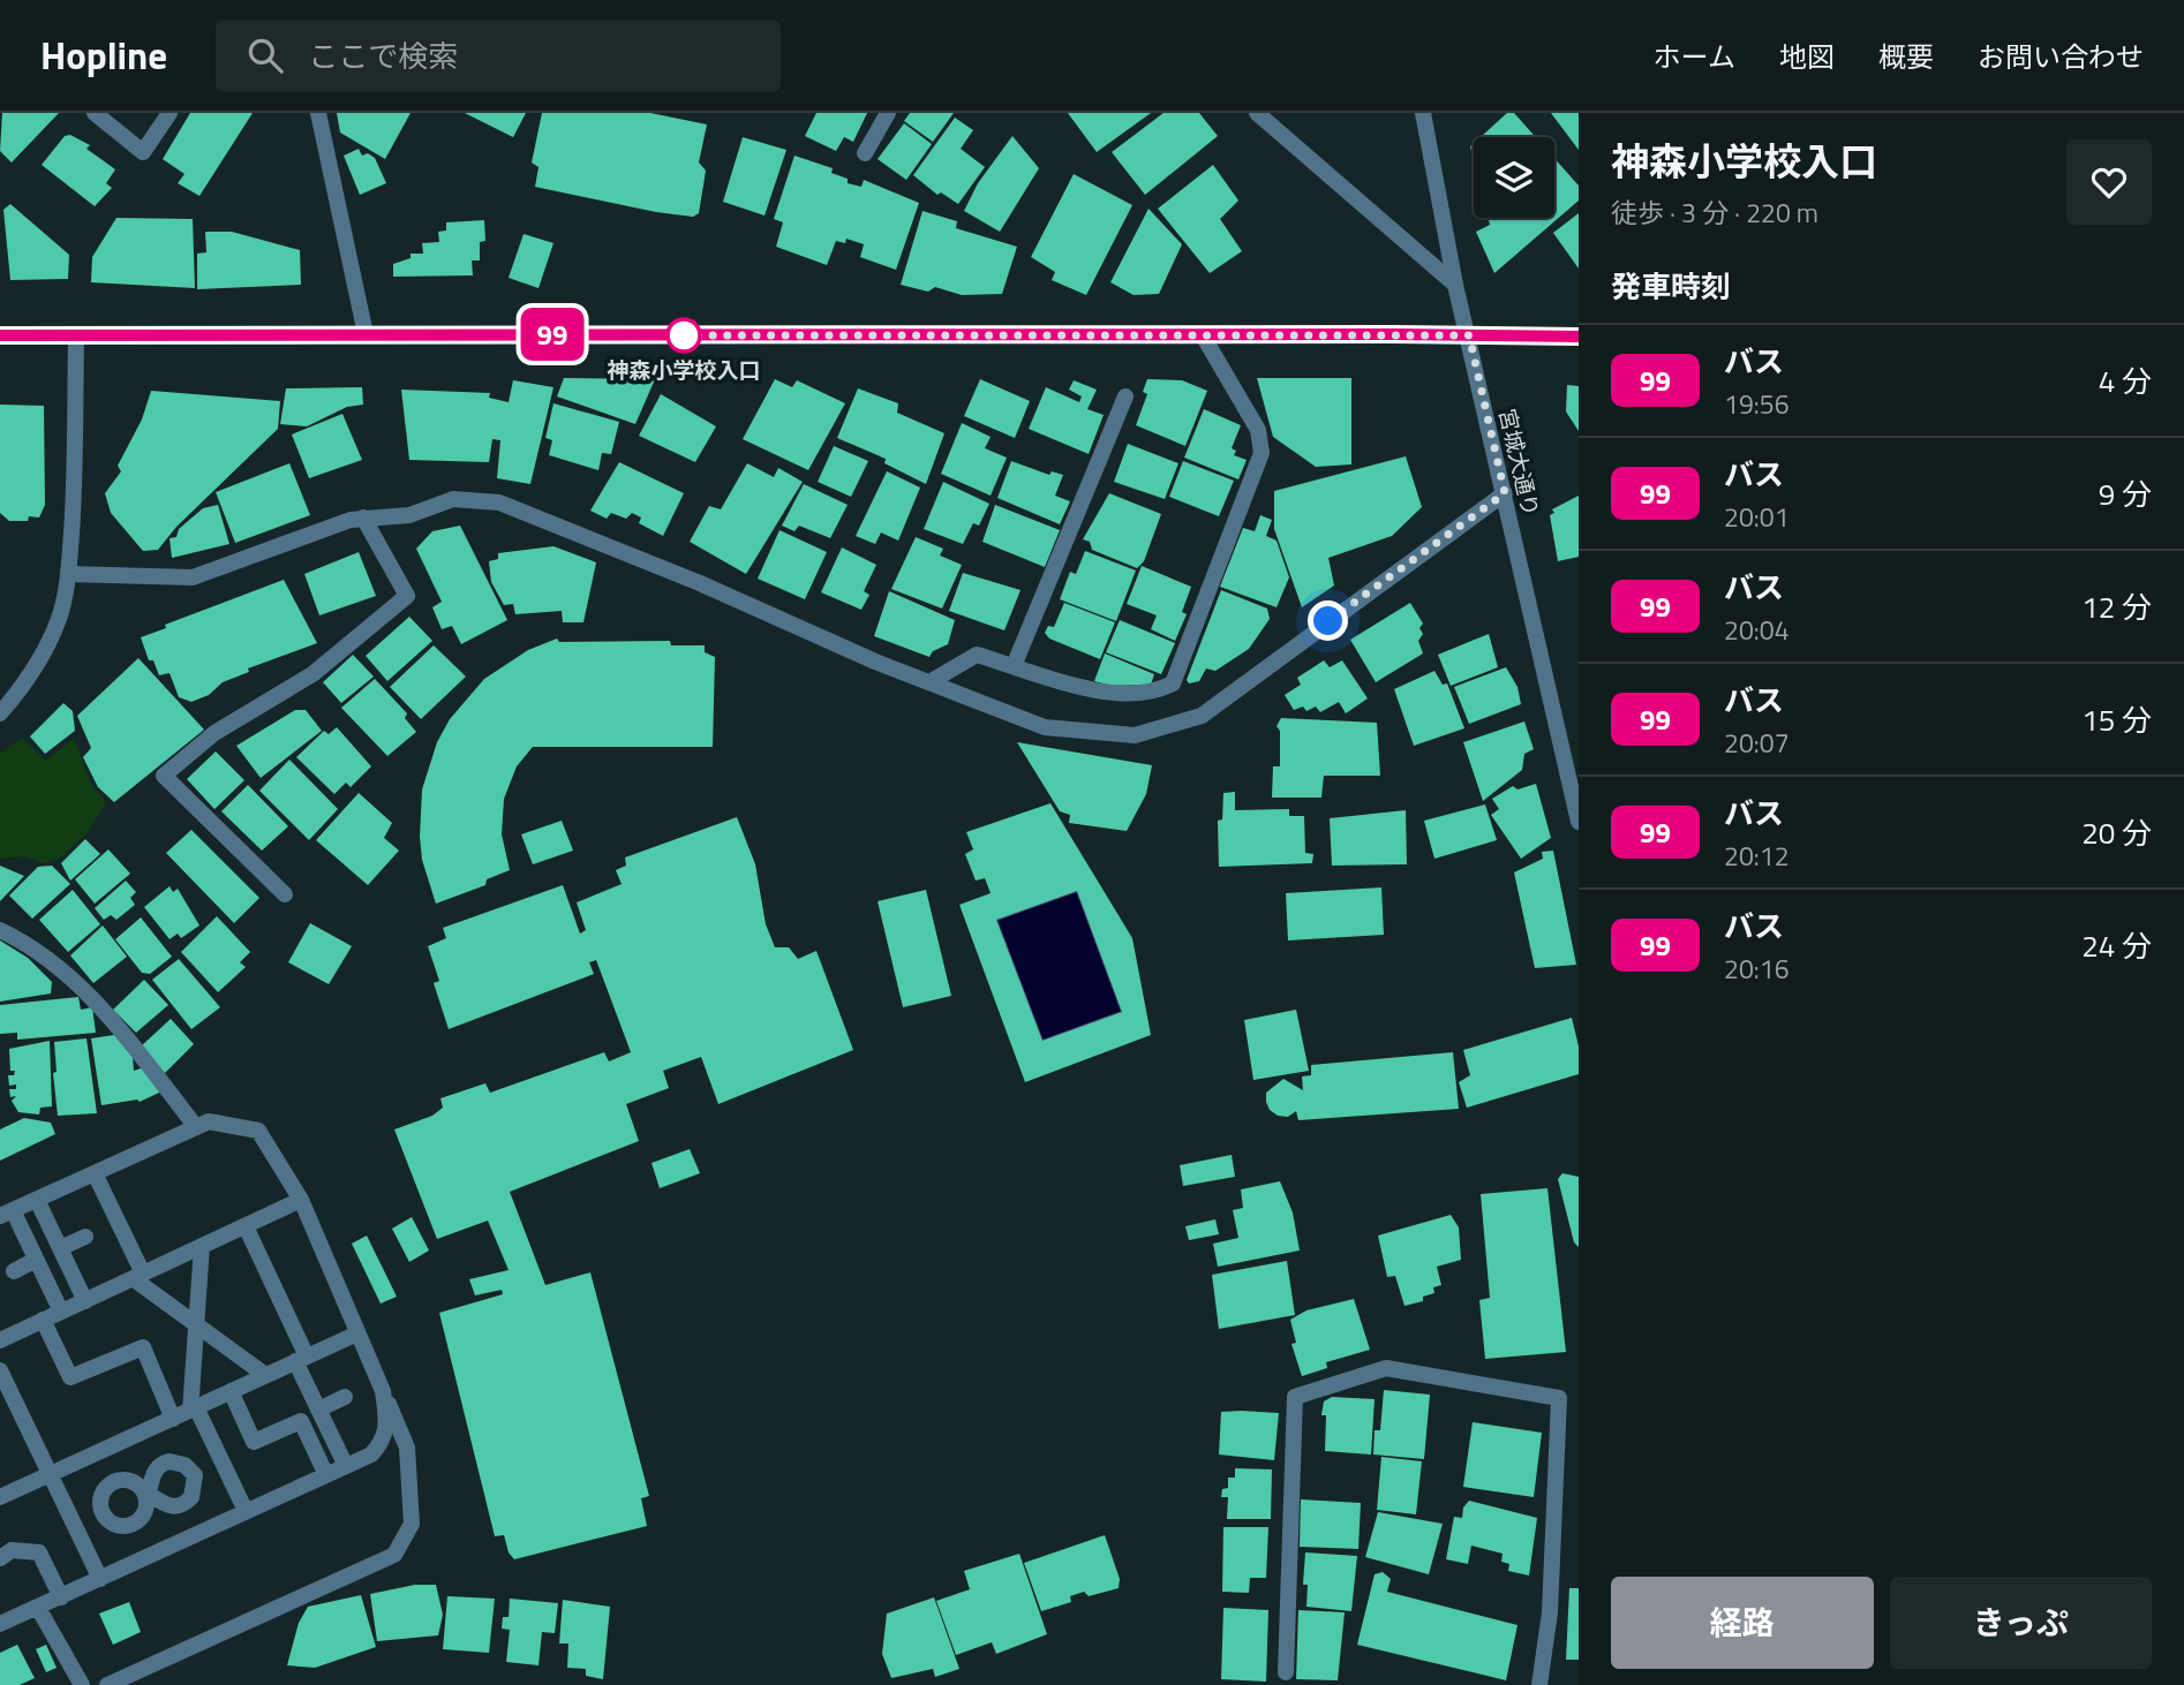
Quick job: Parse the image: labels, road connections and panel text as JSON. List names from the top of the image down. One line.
{"streets":{"street":["宮城大通り"]},"places":["神森小学校入口"],"lines":["bus line 99"],"page":{"header":"Hopline","search":"ここで検索","nav":["ホーム","地図","概要","お問い合わせ"],"on_map":"99","heading":[["神森小学校入口","徒歩 · 3 分 · 220 m"],"発車時刻"],"list":[{"mark":"99","name":"バス","note":"19:56","value":"4 分"},{"mark":"99","name":"バス","note":"20:01","value":"9 分"},{"mark":"99","name":"バス","note":"20:04","value":"12 分"},{"mark":"99","name":"バス","note":"20:07","value":"15 分"},{"mark":"99","name":"バス","note":"20:12","value":"20 分"},{"mark":"99","name":"バス","note":"20:16","value":"24 分"}],"buttons":["経路","きっぷ"]}}
